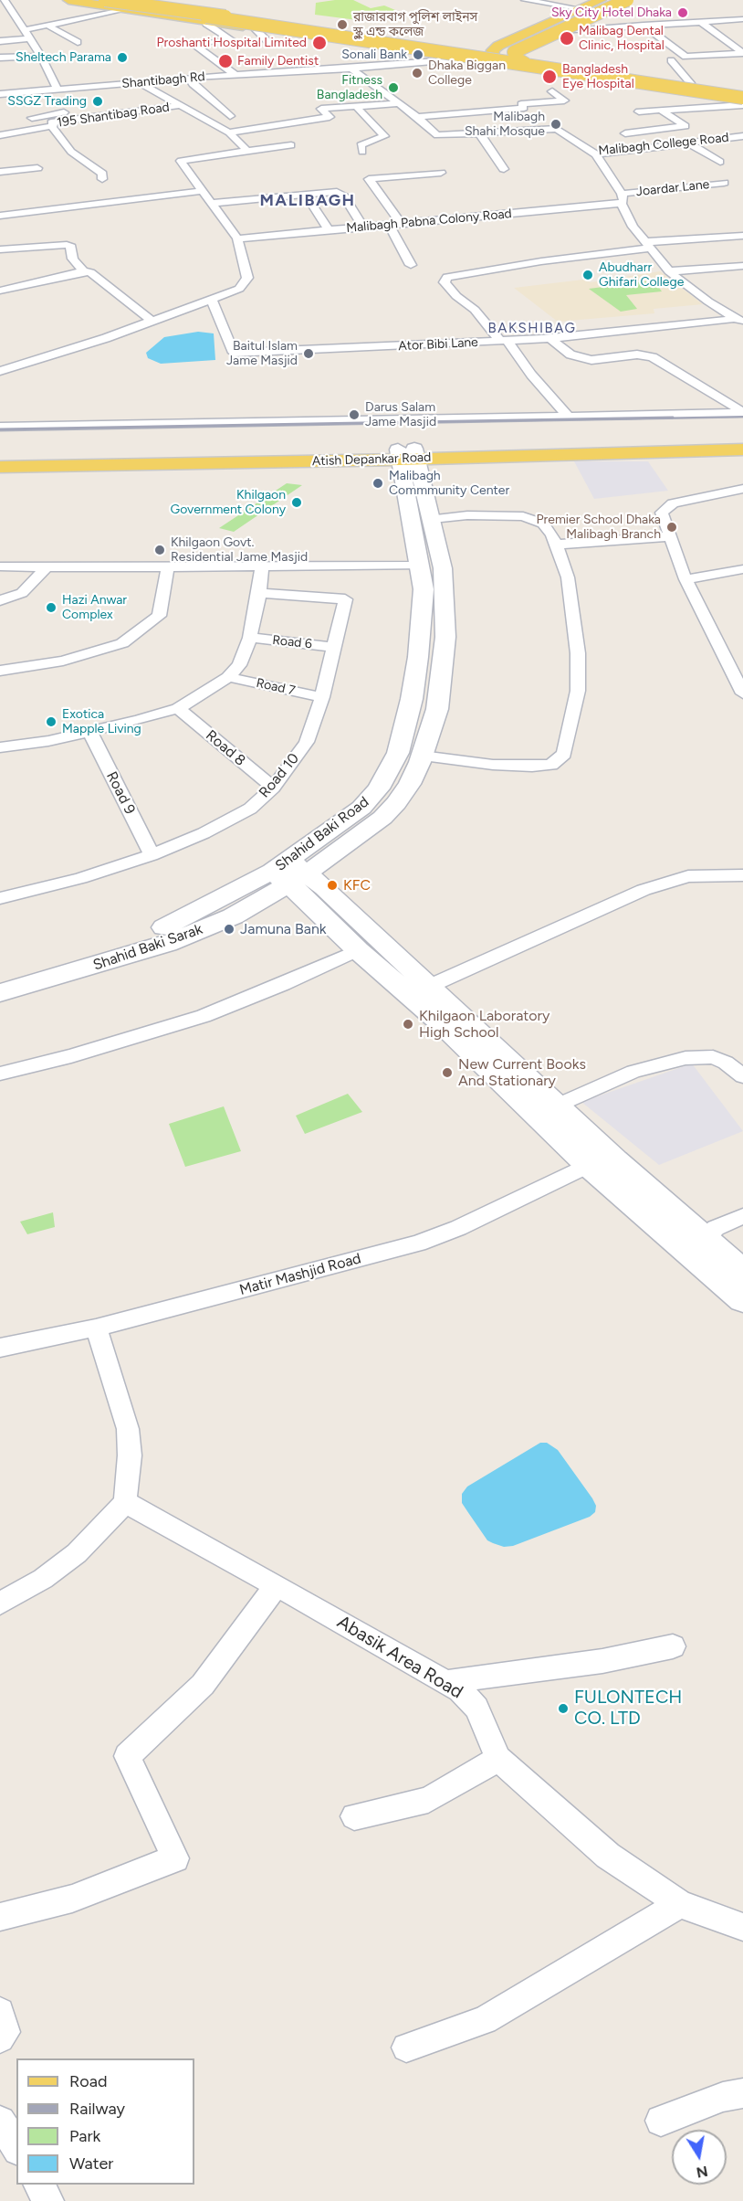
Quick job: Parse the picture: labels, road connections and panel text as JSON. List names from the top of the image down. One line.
{"streets":{"main road":["Atish Depankar Road"],"street":["Shantibagh Rd","195 Shantibag Road","Malibagh College Road","Joardar Lane","Malibagh Pabna Colony Road","Ator Bibi Lane","Road 6","Road 7","Road 8","Road 10","Road 9","Shahid Baki Road","Shahid Baki Sarak","Matir Mashjid Road","Abasik Area Road"]},"crossings":[["Shantibagh Rd","Malibagh College Road"],["Malibagh College Road","Joardar Lane"],["Joardar Lane","Malibagh Pabna Colony Road"],["Atish Depankar Road","Shahid Baki Road"],["Road 6","Road 10"],["Road 7","Road 10"],["Road 8","Road 10"],["Road 10","Road 9"],["Shahid Baki Road","Shahid Baki Sarak"]],"districts":["MALIBAGH","BAKSHIBAG"],"places":["Sky City Hotel Dhaka","রাজারবাগ পুলিশ লাইনস স্কুল এন্ড কলেজ","Malibag Dental Clinic, Hospital","Proshanti Hospital Limited","Sonali Bank","Sheltech Parama","Family Dentist","Dhaka Biggan College","Bangladesh Eye Hospital","Fitness Bangladesh","SSGZ Trading","Malibagh Shahi Mosque","Abudharr Ghifari College","Baitul Islam Jame Masjid","Darus Salam Jame Masjid","Malibagh Commmunity Center","Khilgaon Government Colony","Premier School Dhaka Malibagh Branch","Khilgaon Govt. Residential Jame Masjid","Hazi Anwar Complex","Exotica Mapple Living","KFC","Jamuna Bank","Khilgaon Laboratory High School","New Current Books And Stationary","FULONTECH CO. LTD"],"legend":["Road","Railway","Park","Water"],"north":"bottom"}
